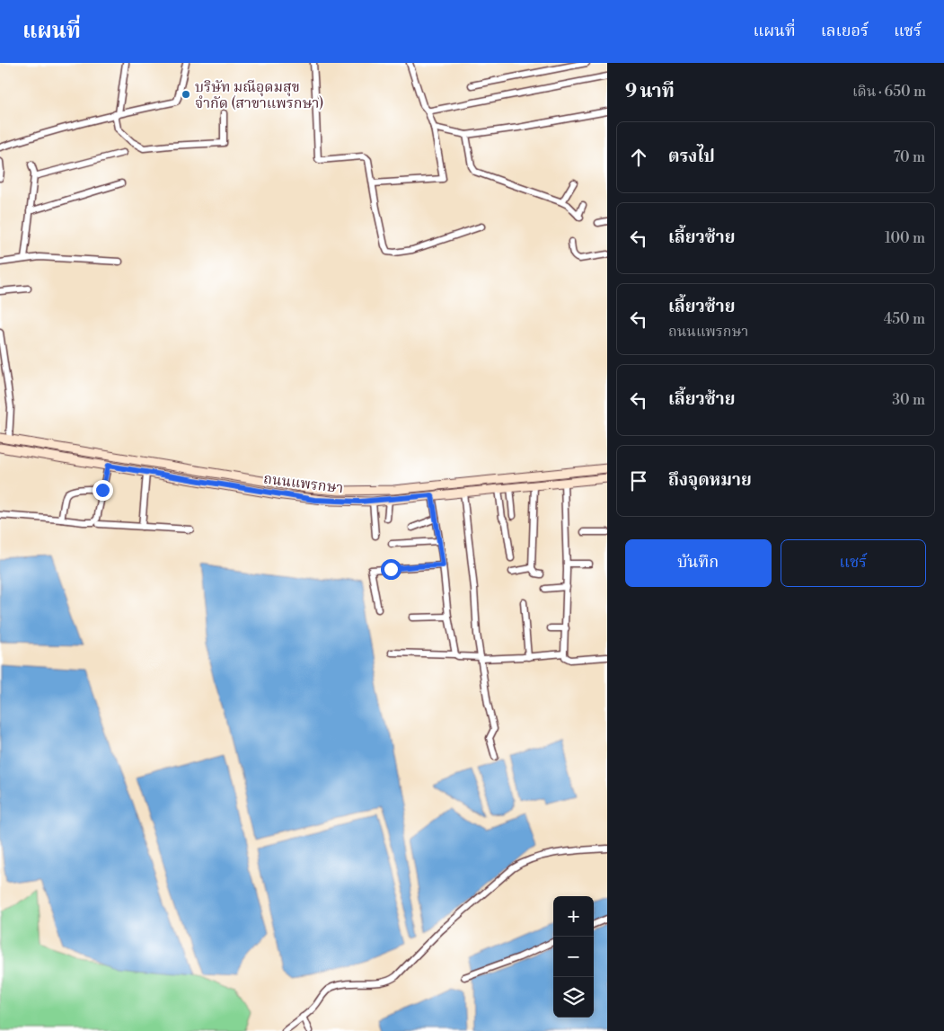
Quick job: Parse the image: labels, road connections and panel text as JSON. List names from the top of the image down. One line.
{"streets":{"main road":["ถนนแพรกษา"]},"places":["บริษัท มณีอุดมสุข จำกัด (สาขาแพรกษา)"],"page":{"header":"แผนที่","nav":["แผนที่","เลเยอร์","แชร์"],"heading":["9 นาที","เดิน · 650 m"],"list":[["ตรงไป","70 m"],["เลี้ยวซ้าย","100 m"],["เลี้ยวซ้าย","ถนนแพรกษา","450 m"],["เลี้ยวซ้าย","30 m"],"ถึงจุดหมาย"],"buttons":["บันทึก","แชร์"],"map_buttons":["+","−"]}}
